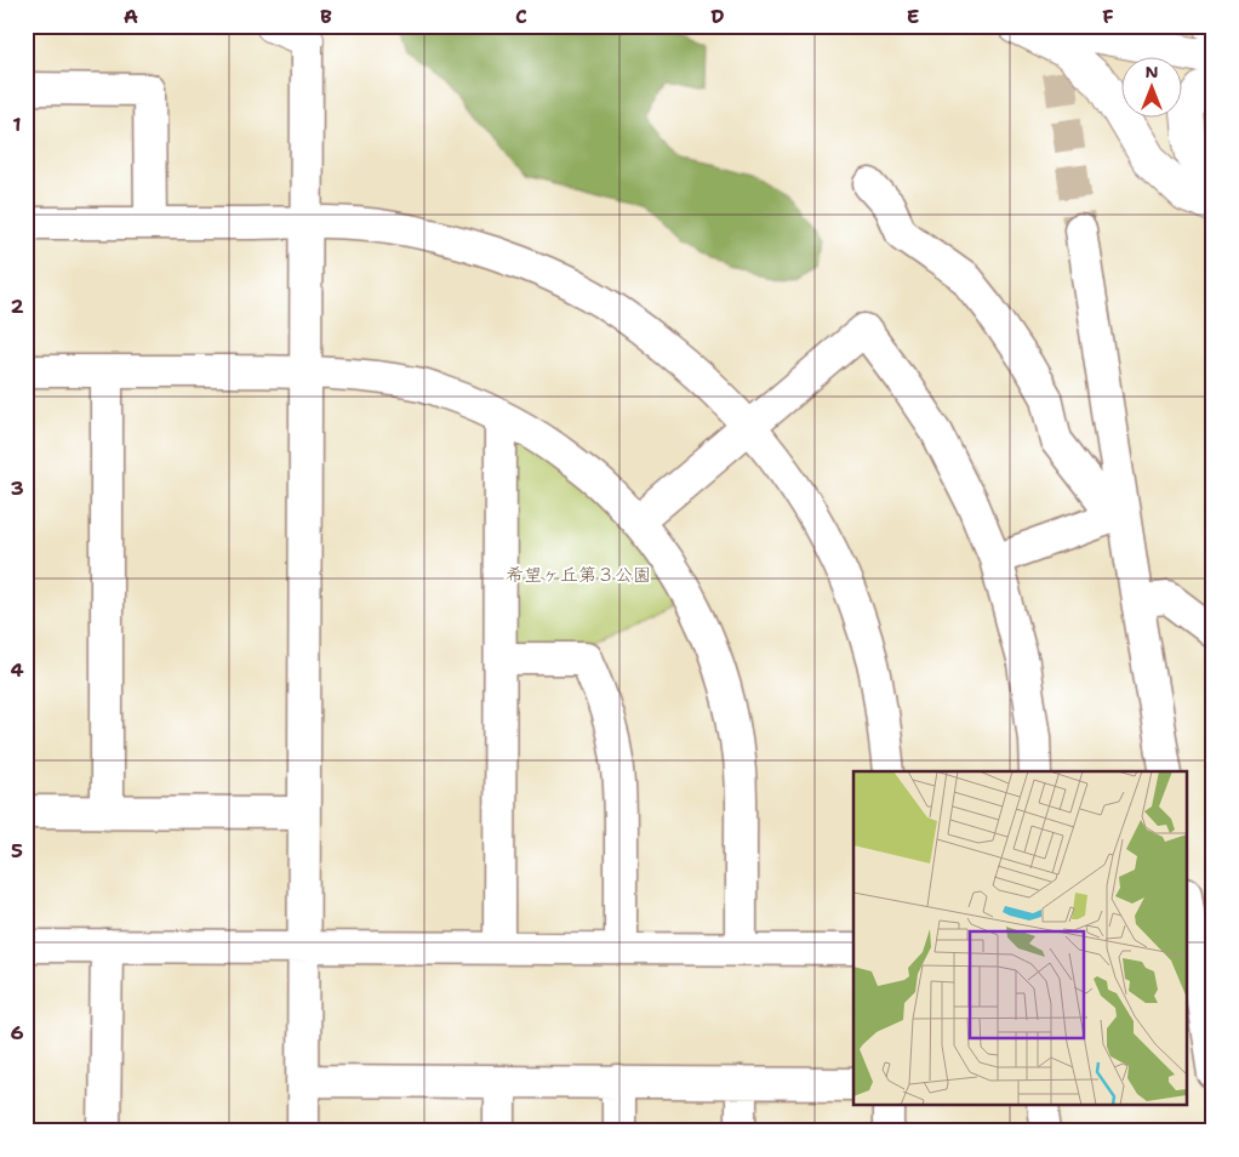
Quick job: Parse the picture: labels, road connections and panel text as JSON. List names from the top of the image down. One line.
{"parks":["希望ヶ丘第３公園"],"north":"top","grid":{"columns":["A","B","C","D","E","F"],"rows":["1","2","3","4","5","6"]}}
